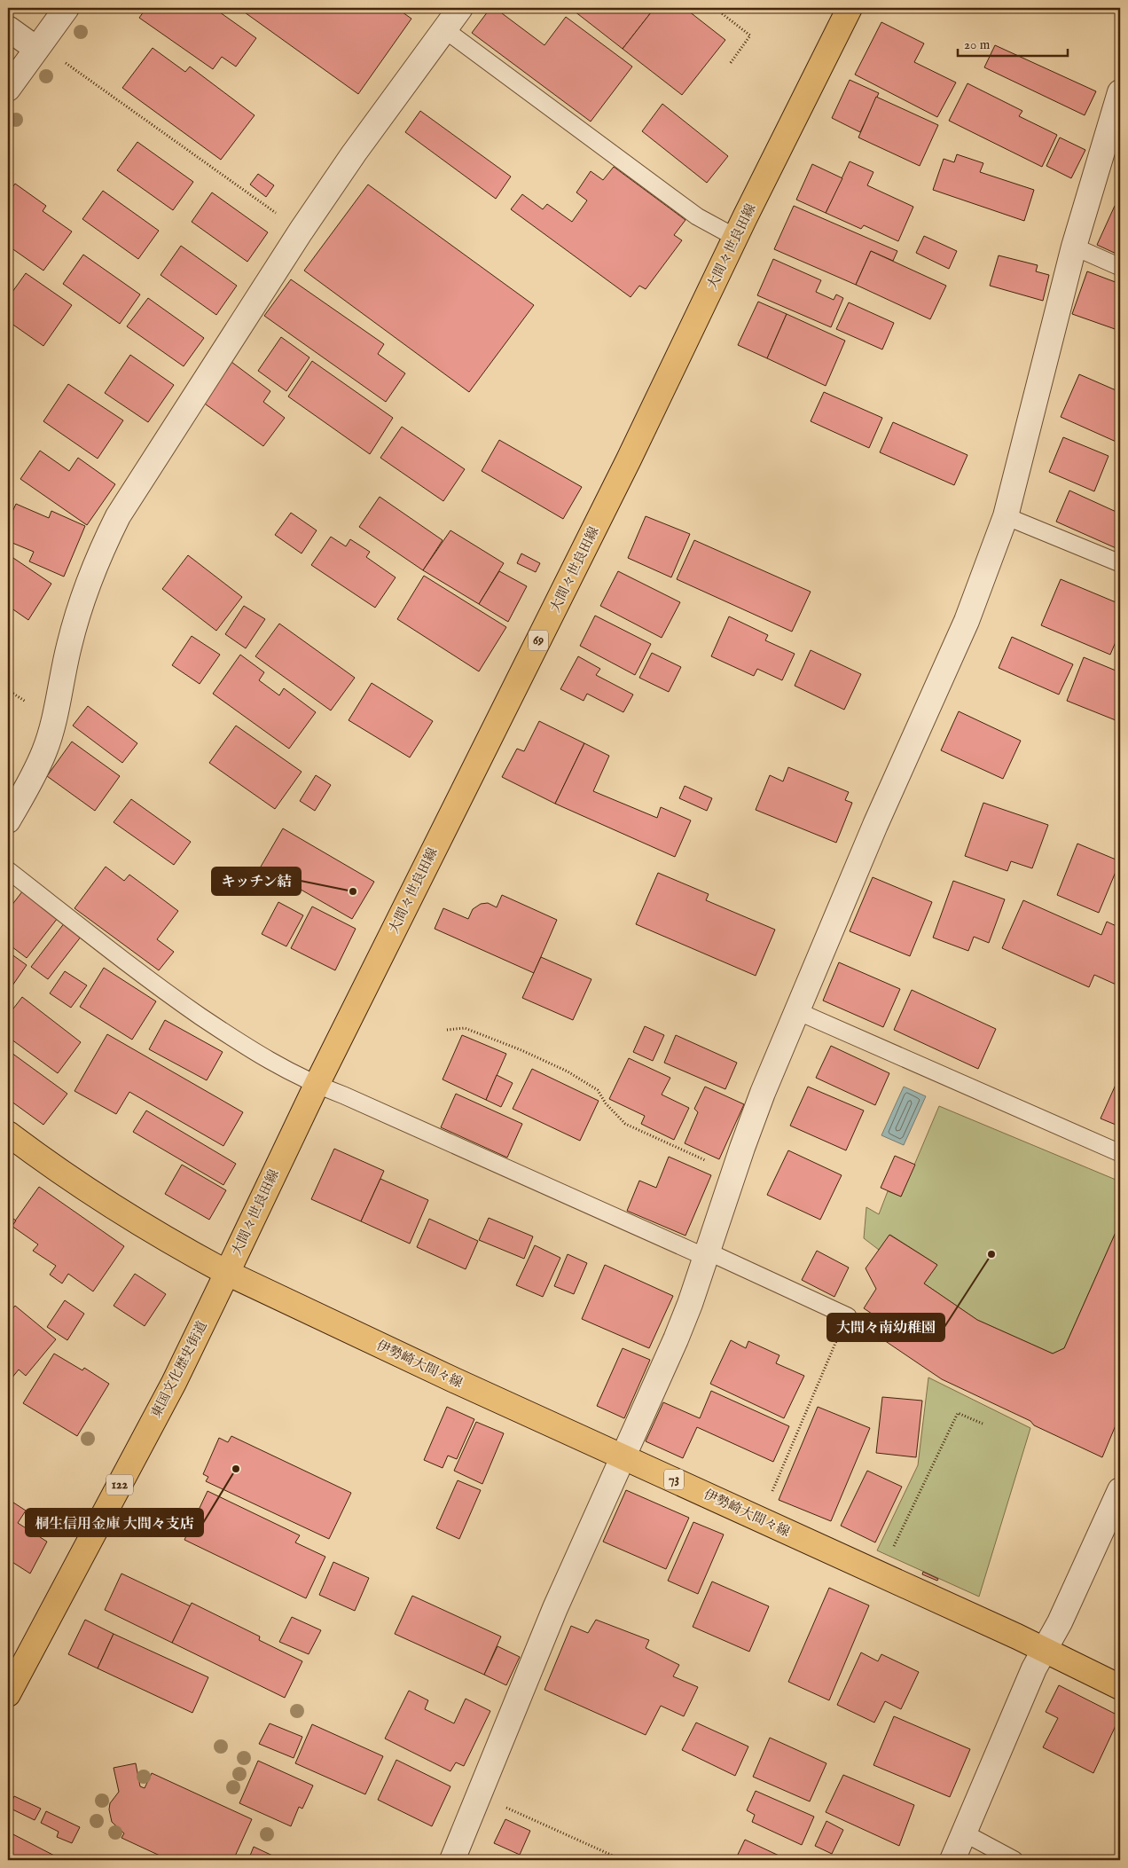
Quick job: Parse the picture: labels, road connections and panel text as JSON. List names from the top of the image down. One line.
{"streets":{"main road":["大間々世良田線","69","伊勢崎大間々線","東国文化歴史街道","73","122"]},"crossings":[["大間々世良田線","伊勢崎大間々線"],["大間々世良田線","東国文化歴史街道"],["伊勢崎大間々線","東国文化歴史街道"]],"places":["キッチン結","大間々南幼稚園","桐生信用金庫 大間々支店"],"scale_bar":"20 m"}
